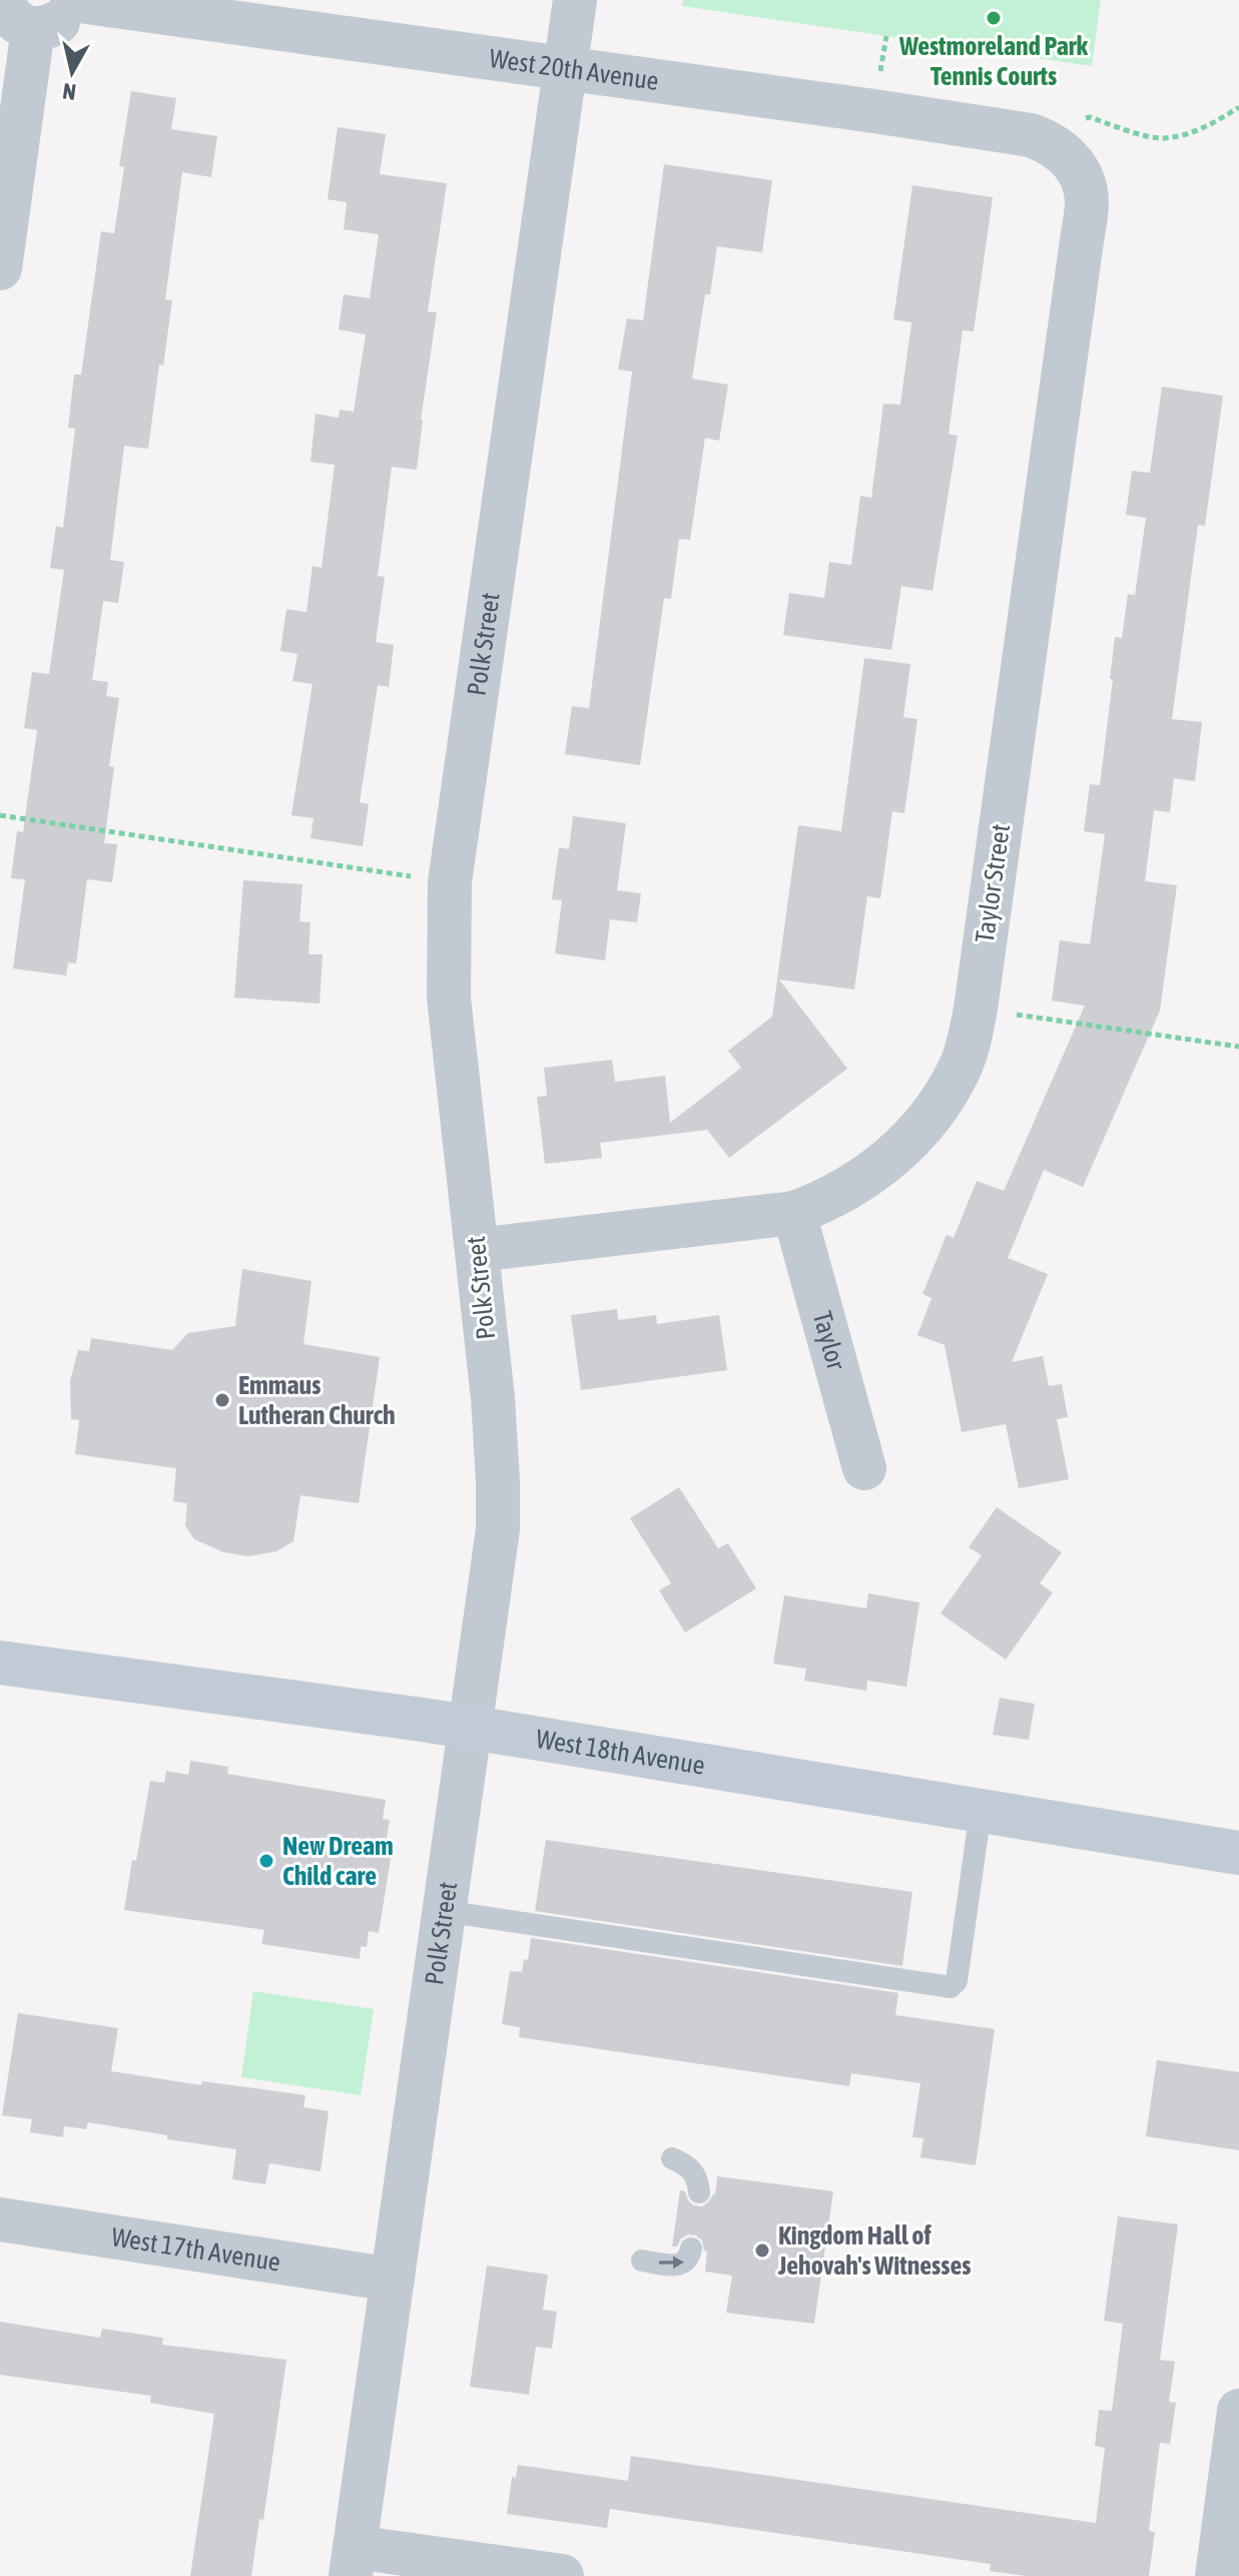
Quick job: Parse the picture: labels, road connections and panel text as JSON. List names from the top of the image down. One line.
{"streets":{"main road":["West 18th Avenue"],"street":["West 20th Avenue","Polk Street","Taylor Street","Taylor","West 17th Avenue"]},"crossings":[["West 20th Avenue","Polk Street"],["West 20th Avenue","Taylor Street"],["Polk Street","Taylor Street"],["Polk Street","West 18th Avenue"],["Polk Street","West 17th Avenue"],["Taylor Street","Taylor"]],"places":["Westmoreland Park Tennis Courts","Emmaus Lutheran Church","New Dream Child care","Kingdom Hall of Jehovah's Witnesses"],"north":"bottom"}
